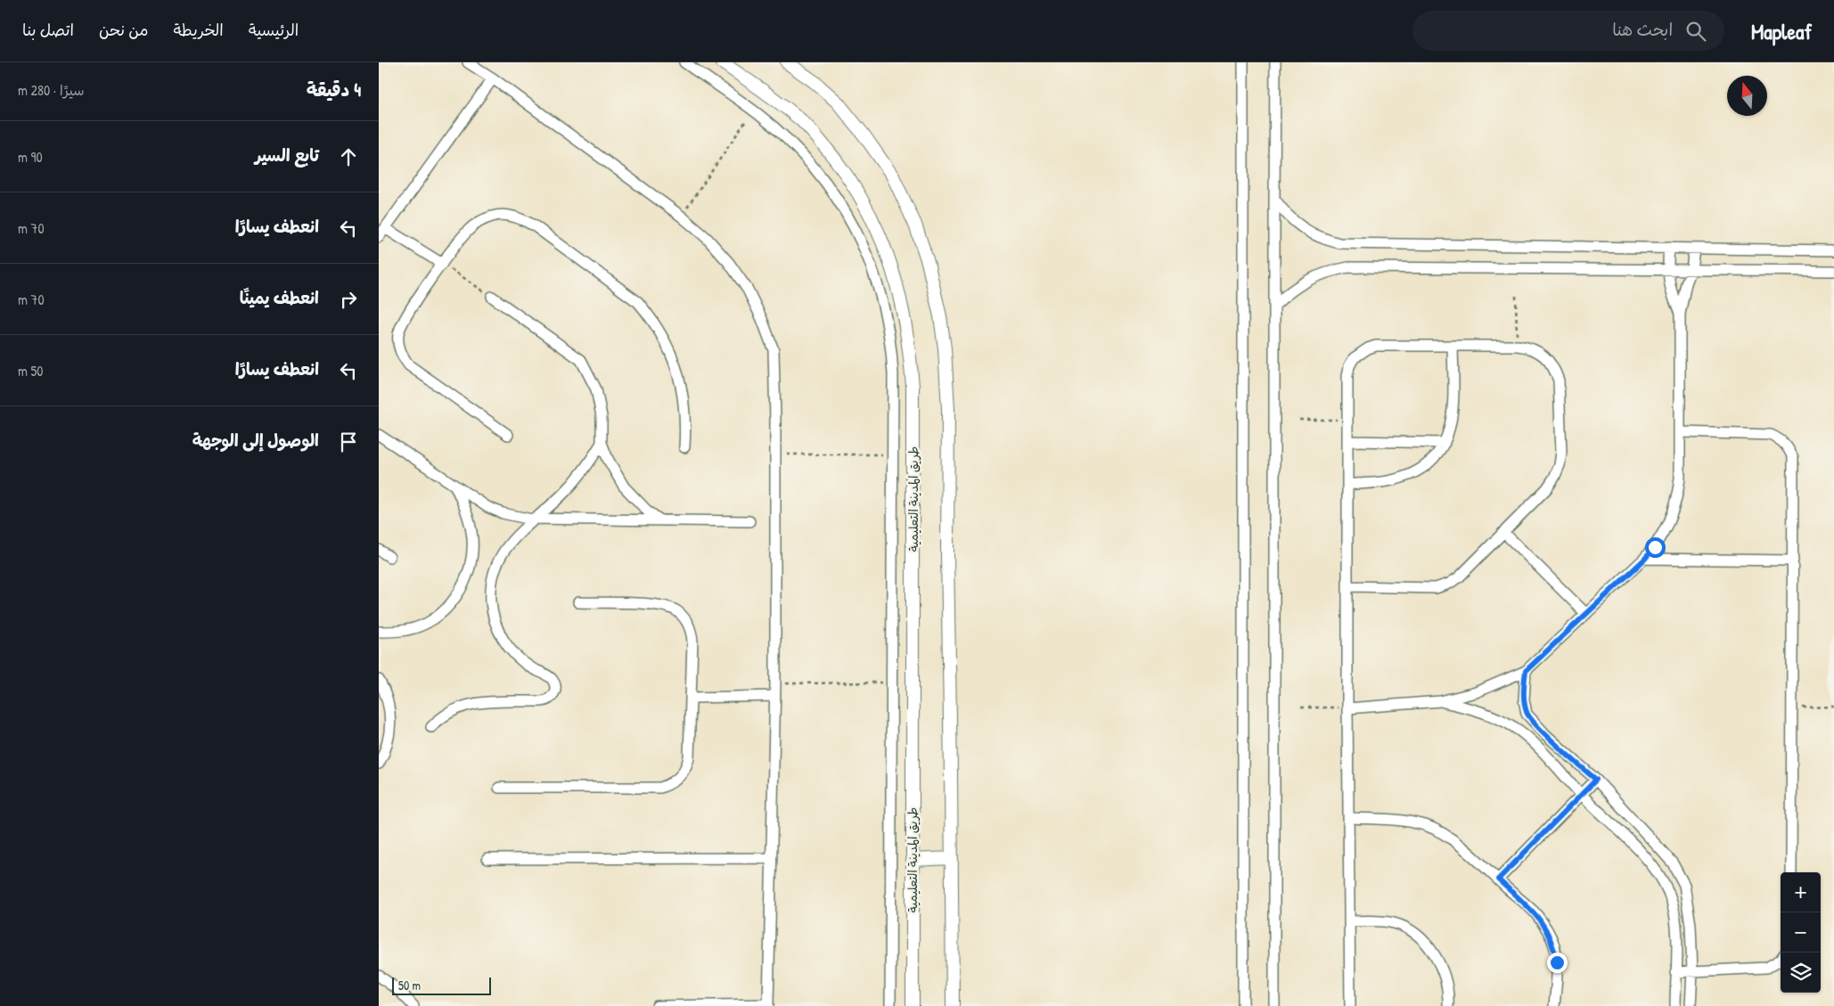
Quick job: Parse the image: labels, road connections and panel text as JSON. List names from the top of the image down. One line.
{"streets":{"street":["طريق المدينة التعليمية"]},"scale_bar":"50 m","north":"top","page":{"header":"Mapleaf","search":"ابحث هنا","nav":["الرئيسية","الخريطة","من نحن","اتصل بنا"],"heading":["4 دقيقة","سيرًا · 280 m"],"list":[["تابع السير","90 m"],["انعطف يسارًا","70 m"],["انعطف يمينًا","70 m"],["انعطف يسارًا","50 m"],"الوصول إلى الوجهة"],"map_buttons":["+","−"],"scale":"50 m"}}
